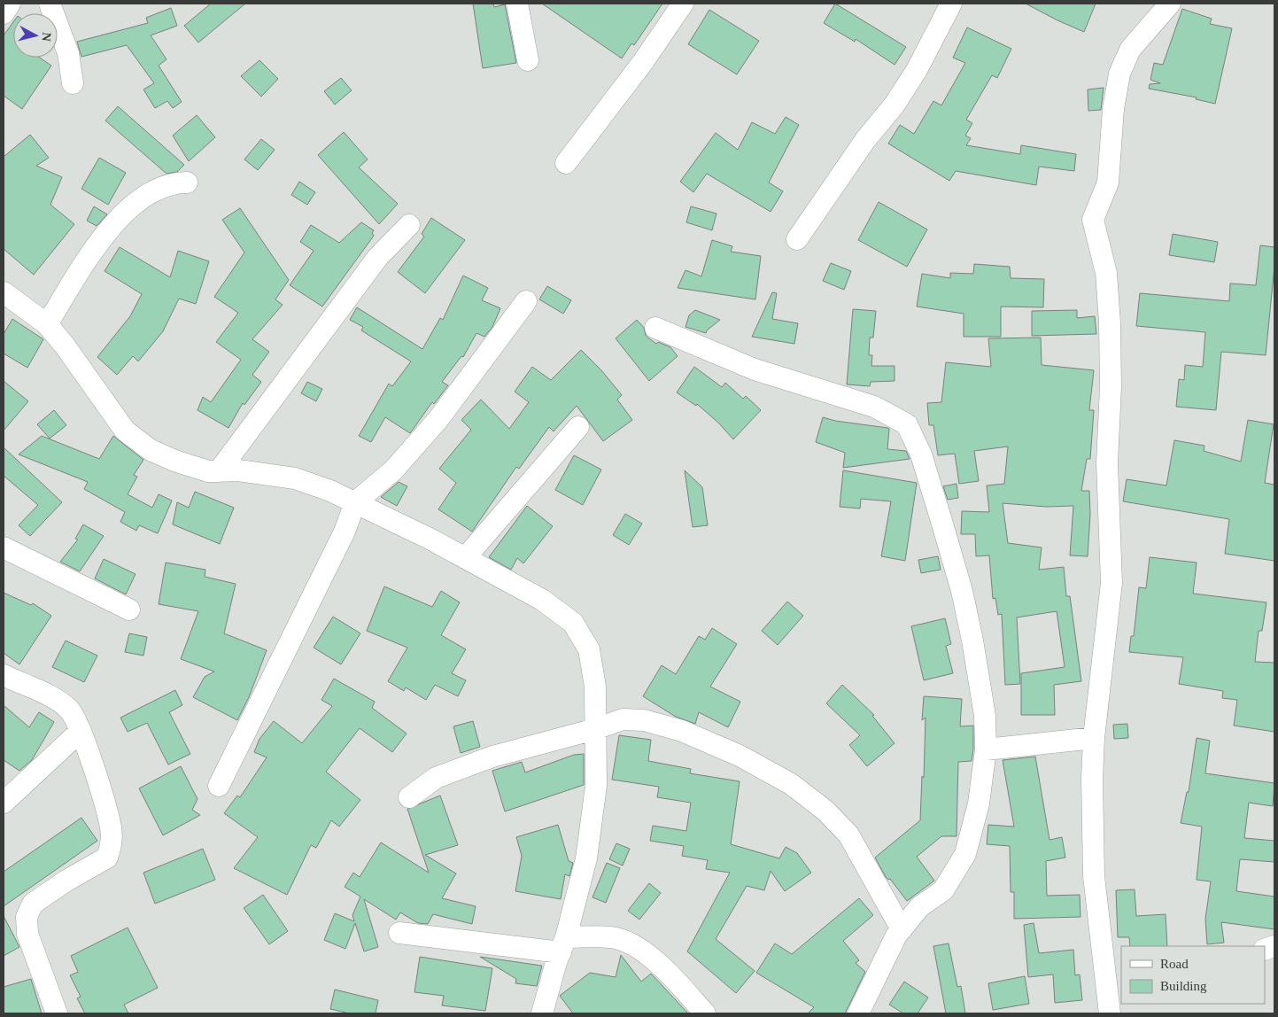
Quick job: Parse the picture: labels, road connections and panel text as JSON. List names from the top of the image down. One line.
{"legend":["Road","Building"],"north":"right"}
